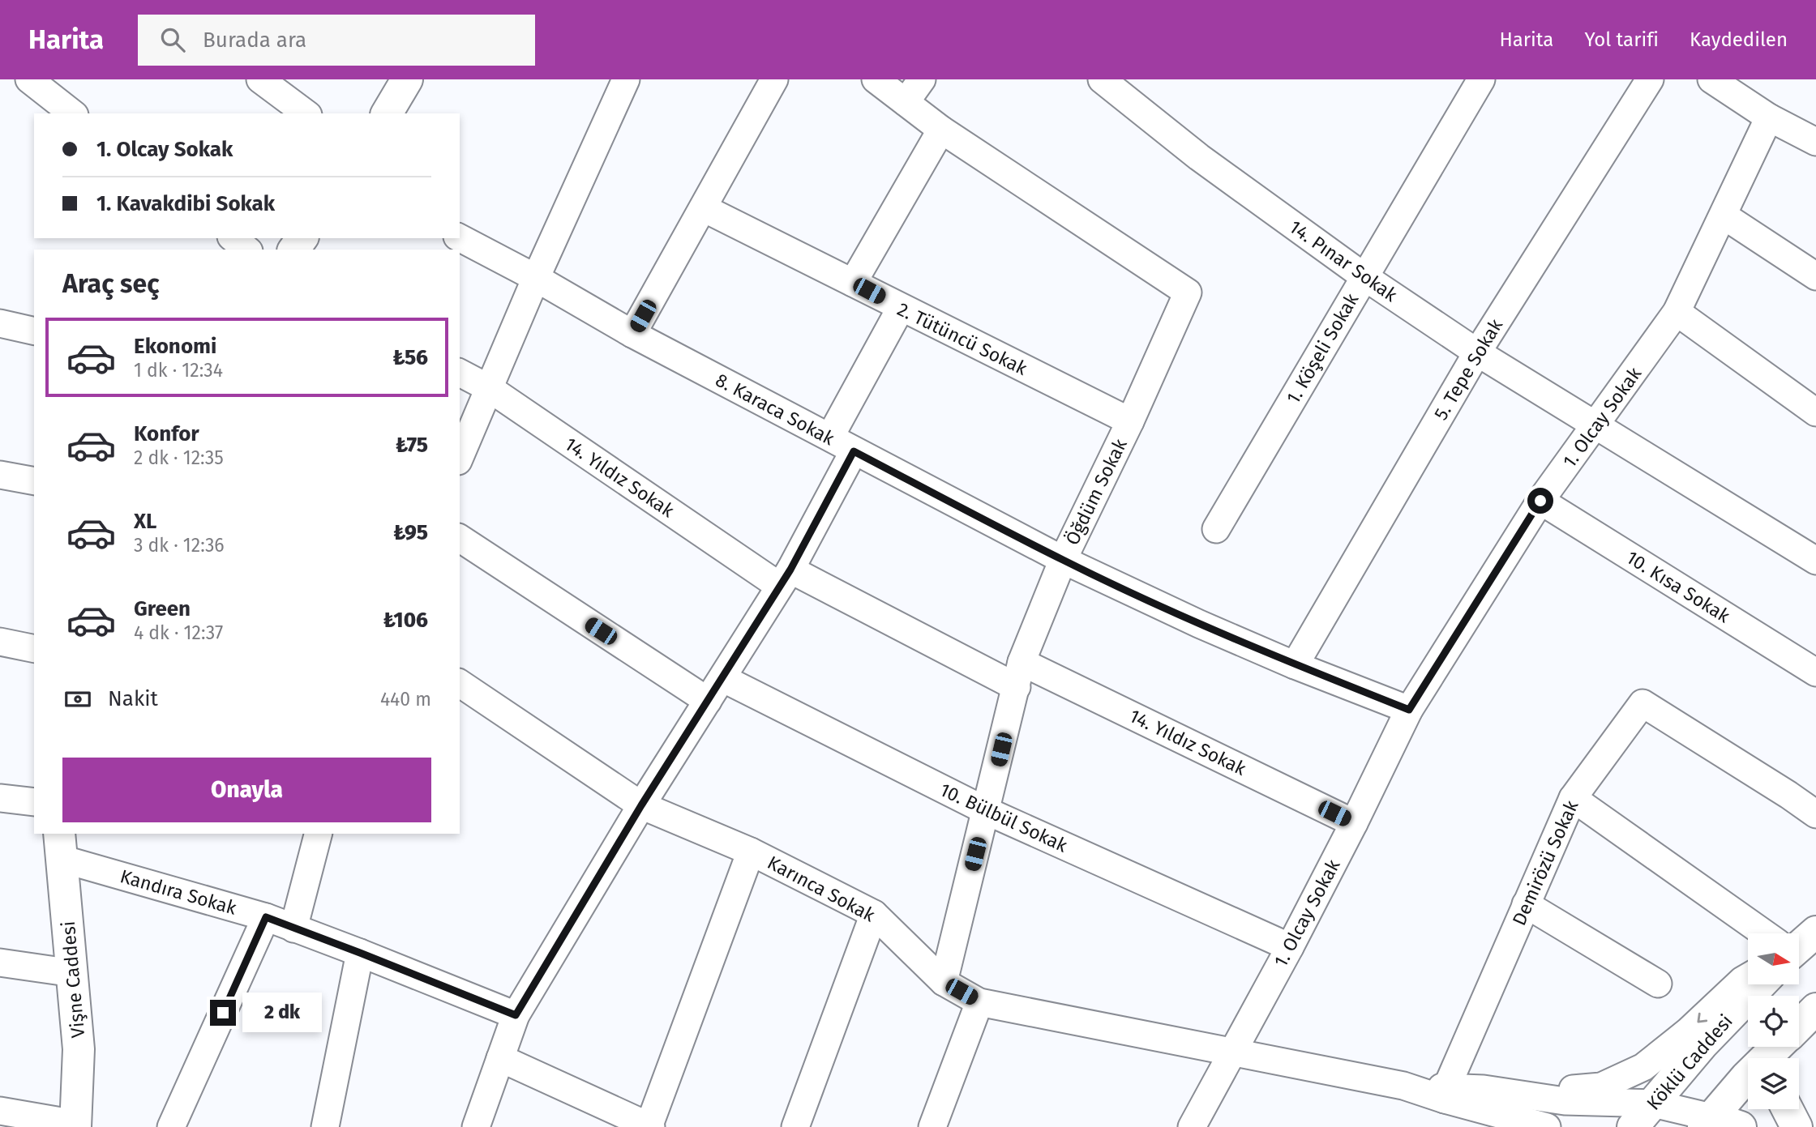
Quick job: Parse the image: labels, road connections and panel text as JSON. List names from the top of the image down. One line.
{"streets":{"main road":["Vişne Caddesi","Köklü Caddesi"],"street":["14. Pınar Sokak","2. Tütüncü Sokak","1. Köşeli Sokak","5. Tepe Sokak","8. Karaca Sokak","1. Olcay Sokak","14. Yıldız Sokak","Öğdüm Sokak","10. Kısa Sokak","10. Bülbül Sokak","Demirözü Sokak","Karınca Sokak","Kandıra Sokak"]},"crossings":[["14. Pınar Sokak","1. Köşeli Sokak"],["14. Pınar Sokak","5. Tepe Sokak"],["14. Pınar Sokak","1. Olcay Sokak"],["2. Tütüncü Sokak","Öğdüm Sokak"],["5. Tepe Sokak","8. Karaca Sokak"],["8. Karaca Sokak","1. Olcay Sokak"],["8. Karaca Sokak","Öğdüm Sokak"],["1. Olcay Sokak","14. Yıldız Sokak"],["1. Olcay Sokak","10. Kısa Sokak"],["1. Olcay Sokak","10. Bülbül Sokak"],["1. Olcay Sokak","Karınca Sokak"],["14. Yıldız Sokak","Öğdüm Sokak"],["Öğdüm Sokak","10. Bülbül Sokak"],["Öğdüm Sokak","Karınca Sokak"],["Demirözü Sokak","Karınca Sokak"],["Kandıra Sokak","Vişne Caddesi"]],"north":"right","page":{"header":"Harita","search":"Burada ara","nav":["Harita","Yol tarifi","Kaydedilen"],"banner":["1. Olcay Sokak","1. Kavakdibi Sokak"],"heading":"Araç seç","list":[{"name":"Ekonomi","note":"1 dk · 12:34","value":"₺56"},{"name":"Konfor","note":"2 dk · 12:35","value":"₺75"},{"name":"XL","note":"3 dk · 12:36","value":"₺95"},{"name":"Green","note":"4 dk · 12:37","value":"₺106"}],"pay":["Nakit","440 m"],"buttons":"Onayla","bubble":"2 dk"}}
